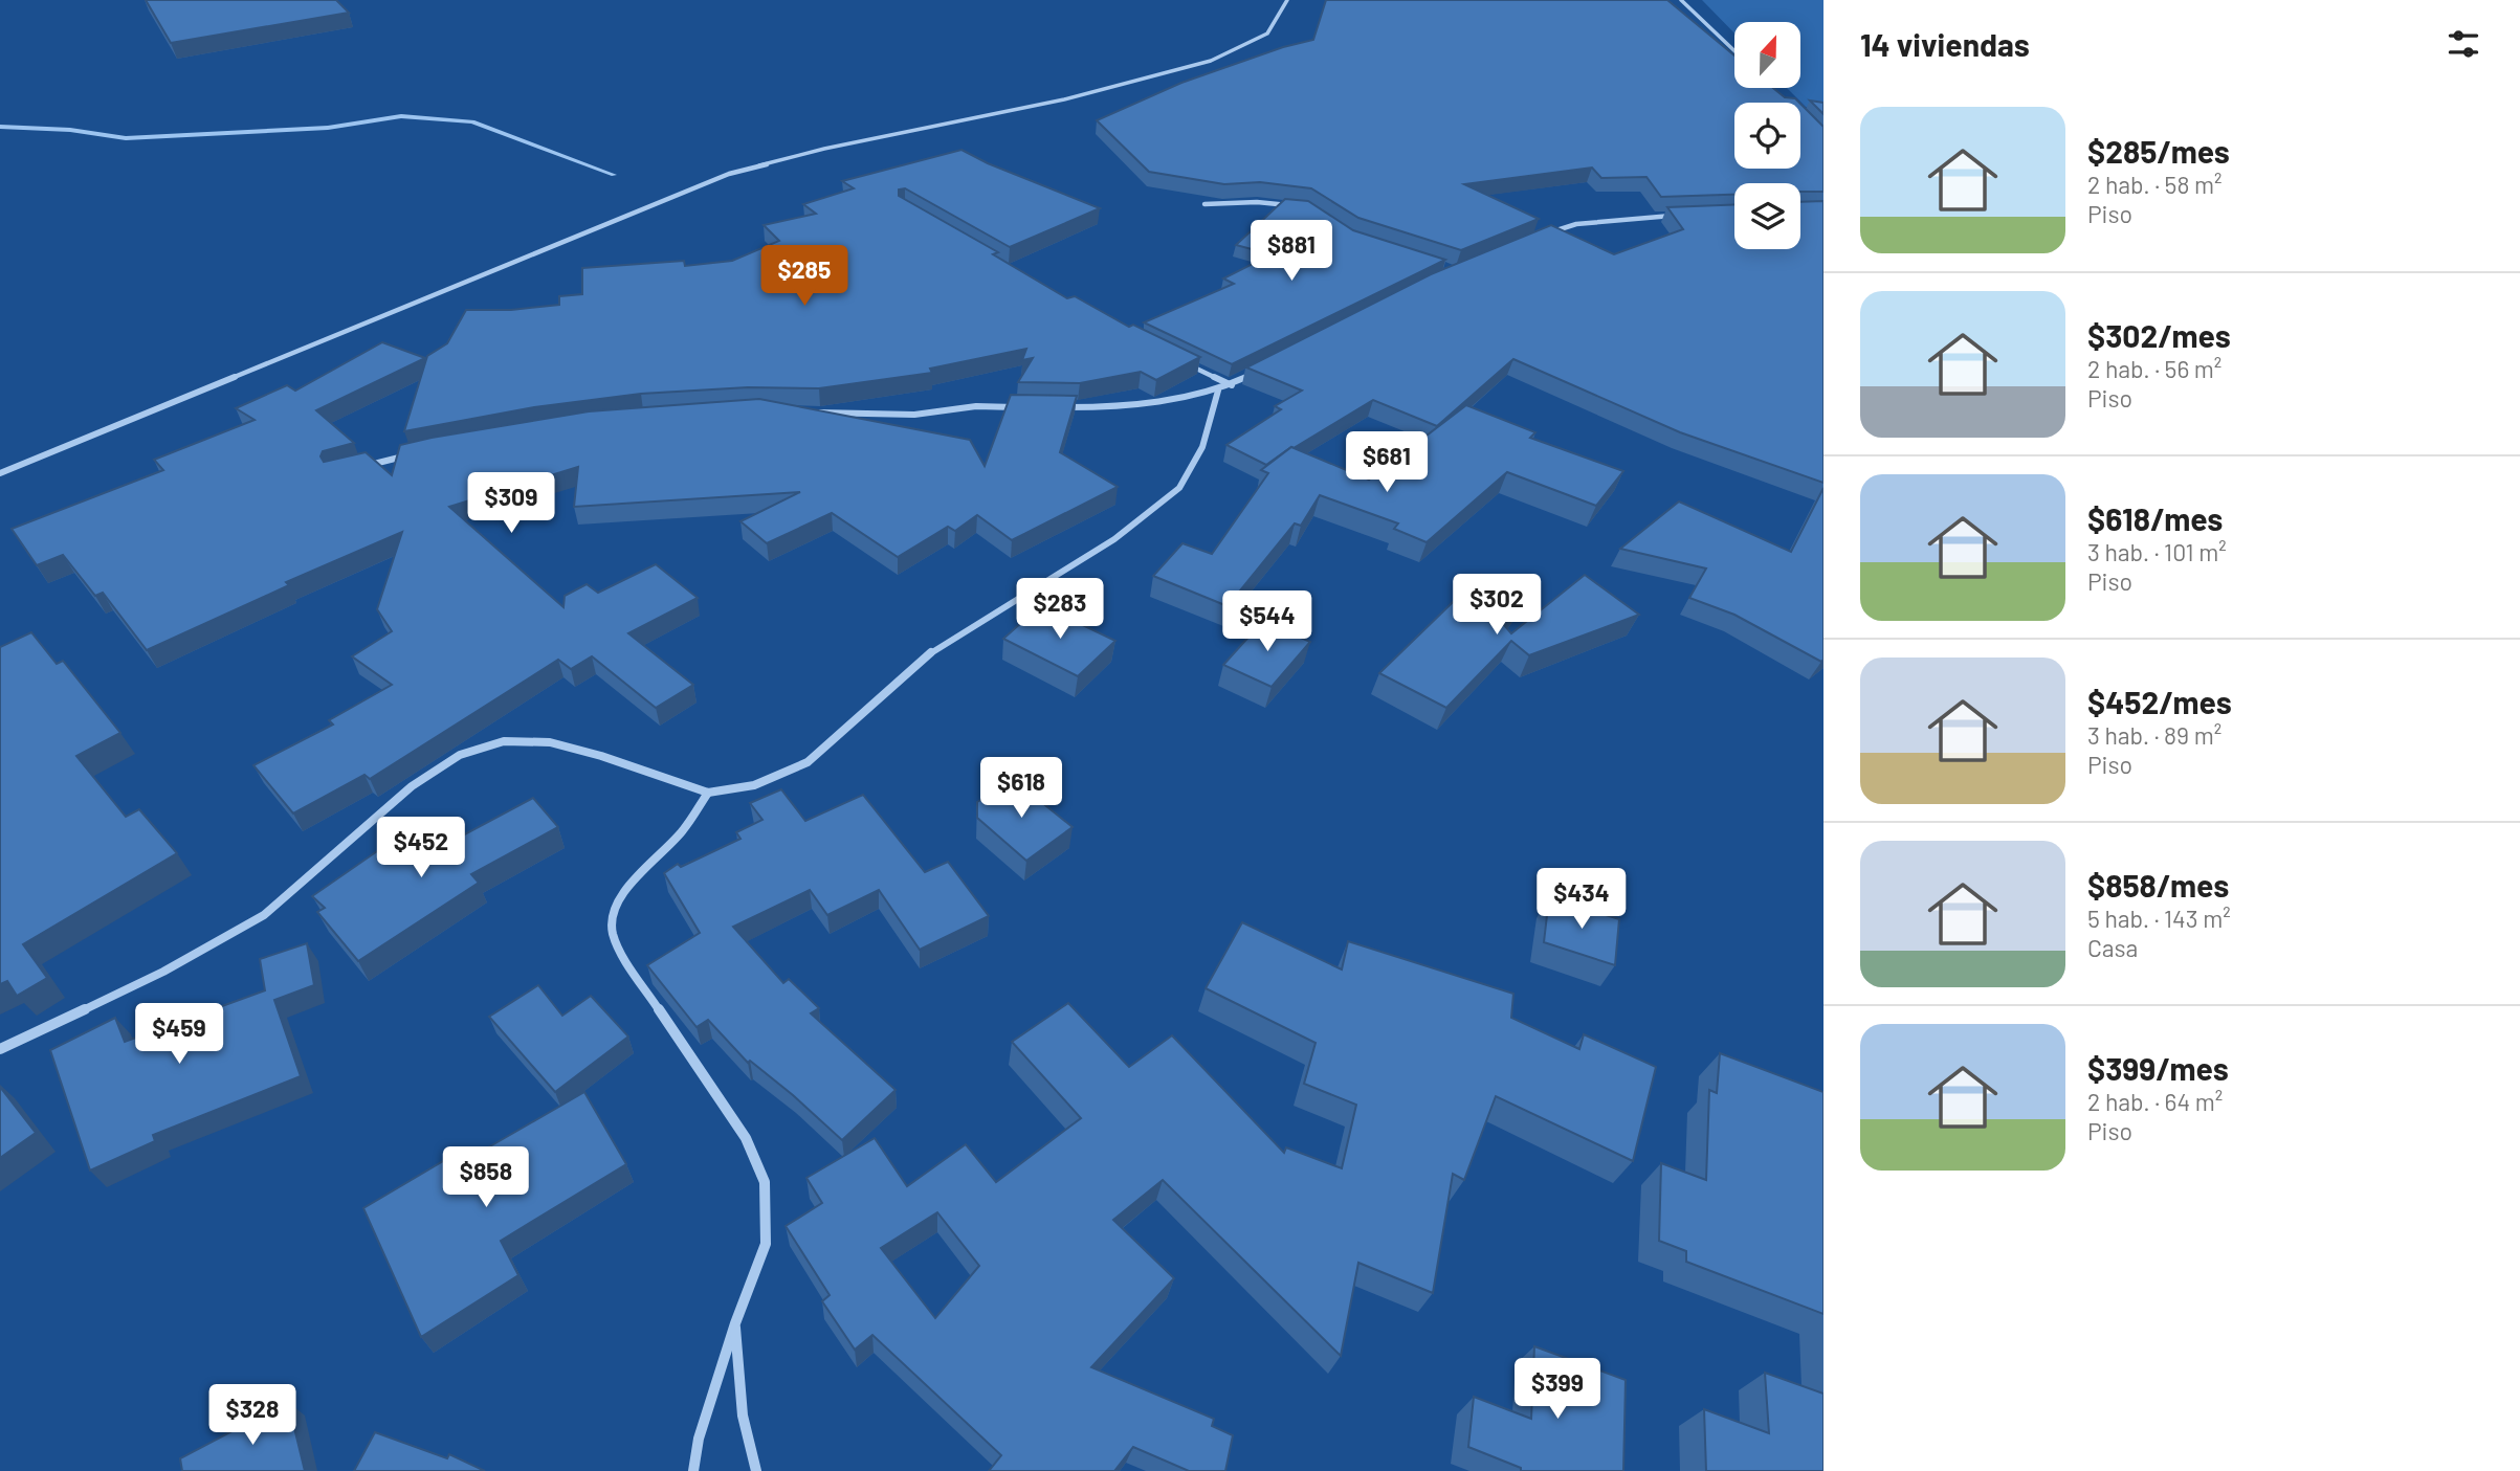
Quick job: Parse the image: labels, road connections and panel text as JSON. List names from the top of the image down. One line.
{"north":"top","page":{"heading":"14 viviendas","list":[{"name":"$285/mes","note":"2 hab. · 58 m² · Piso"},{"name":"$302/mes","note":"2 hab. · 56 m² · Piso"},{"name":"$618/mes","note":"3 hab. · 101 m² · Piso"},{"name":"$452/mes","note":"3 hab. · 89 m² · Piso"},{"name":"$858/mes","note":"5 hab. · 143 m² · Casa"},{"name":"$399/mes","note":"2 hab. · 64 m² · Piso"}],"price":["$881","$285","$681","$309","$302","$283","$544","$618","$452","$434","$459","$858","$399","$328"]}}
